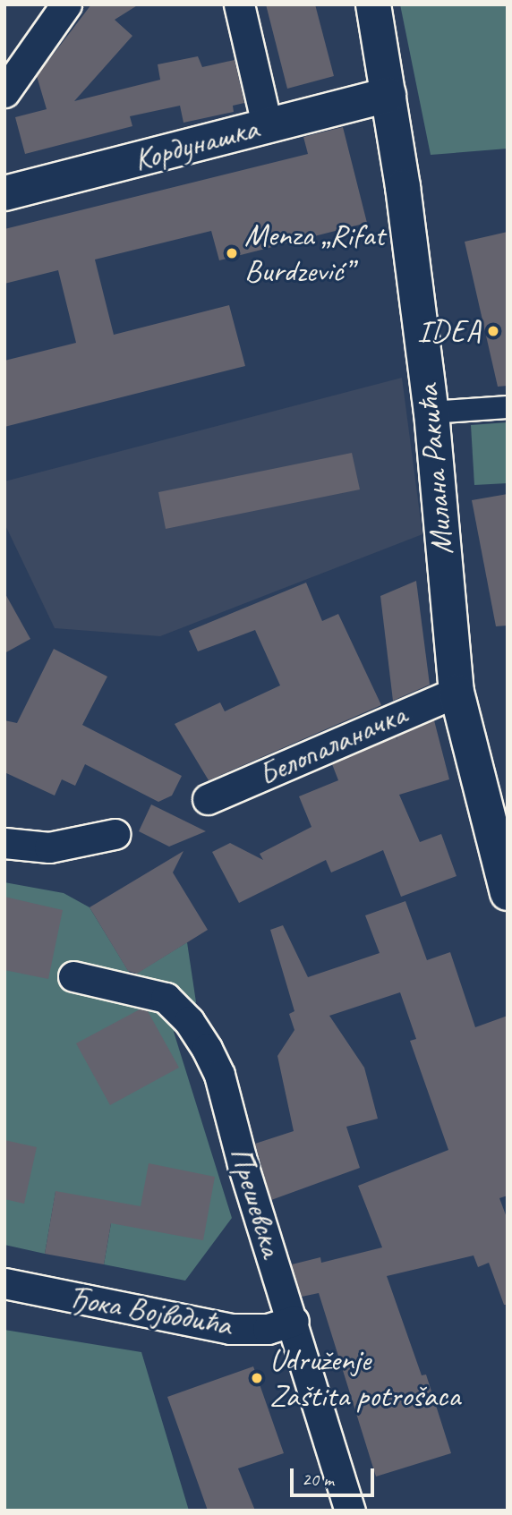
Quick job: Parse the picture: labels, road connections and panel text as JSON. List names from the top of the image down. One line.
{"streets":{"street":["Кордунашка","Милана Ракића","Белопаланачка","Прешевска","Ђока Војводића"]},"crossings":[["Кордунашка","Милана Ракића"],["Милана Ракића","Белопаланачка"],["Прешевска","Ђока Војводића"]],"places":["Menza „Rifat Burdzević”","IDEA","Udruženje Zaštita potrošaca"],"scale_bar":"20 m"}
